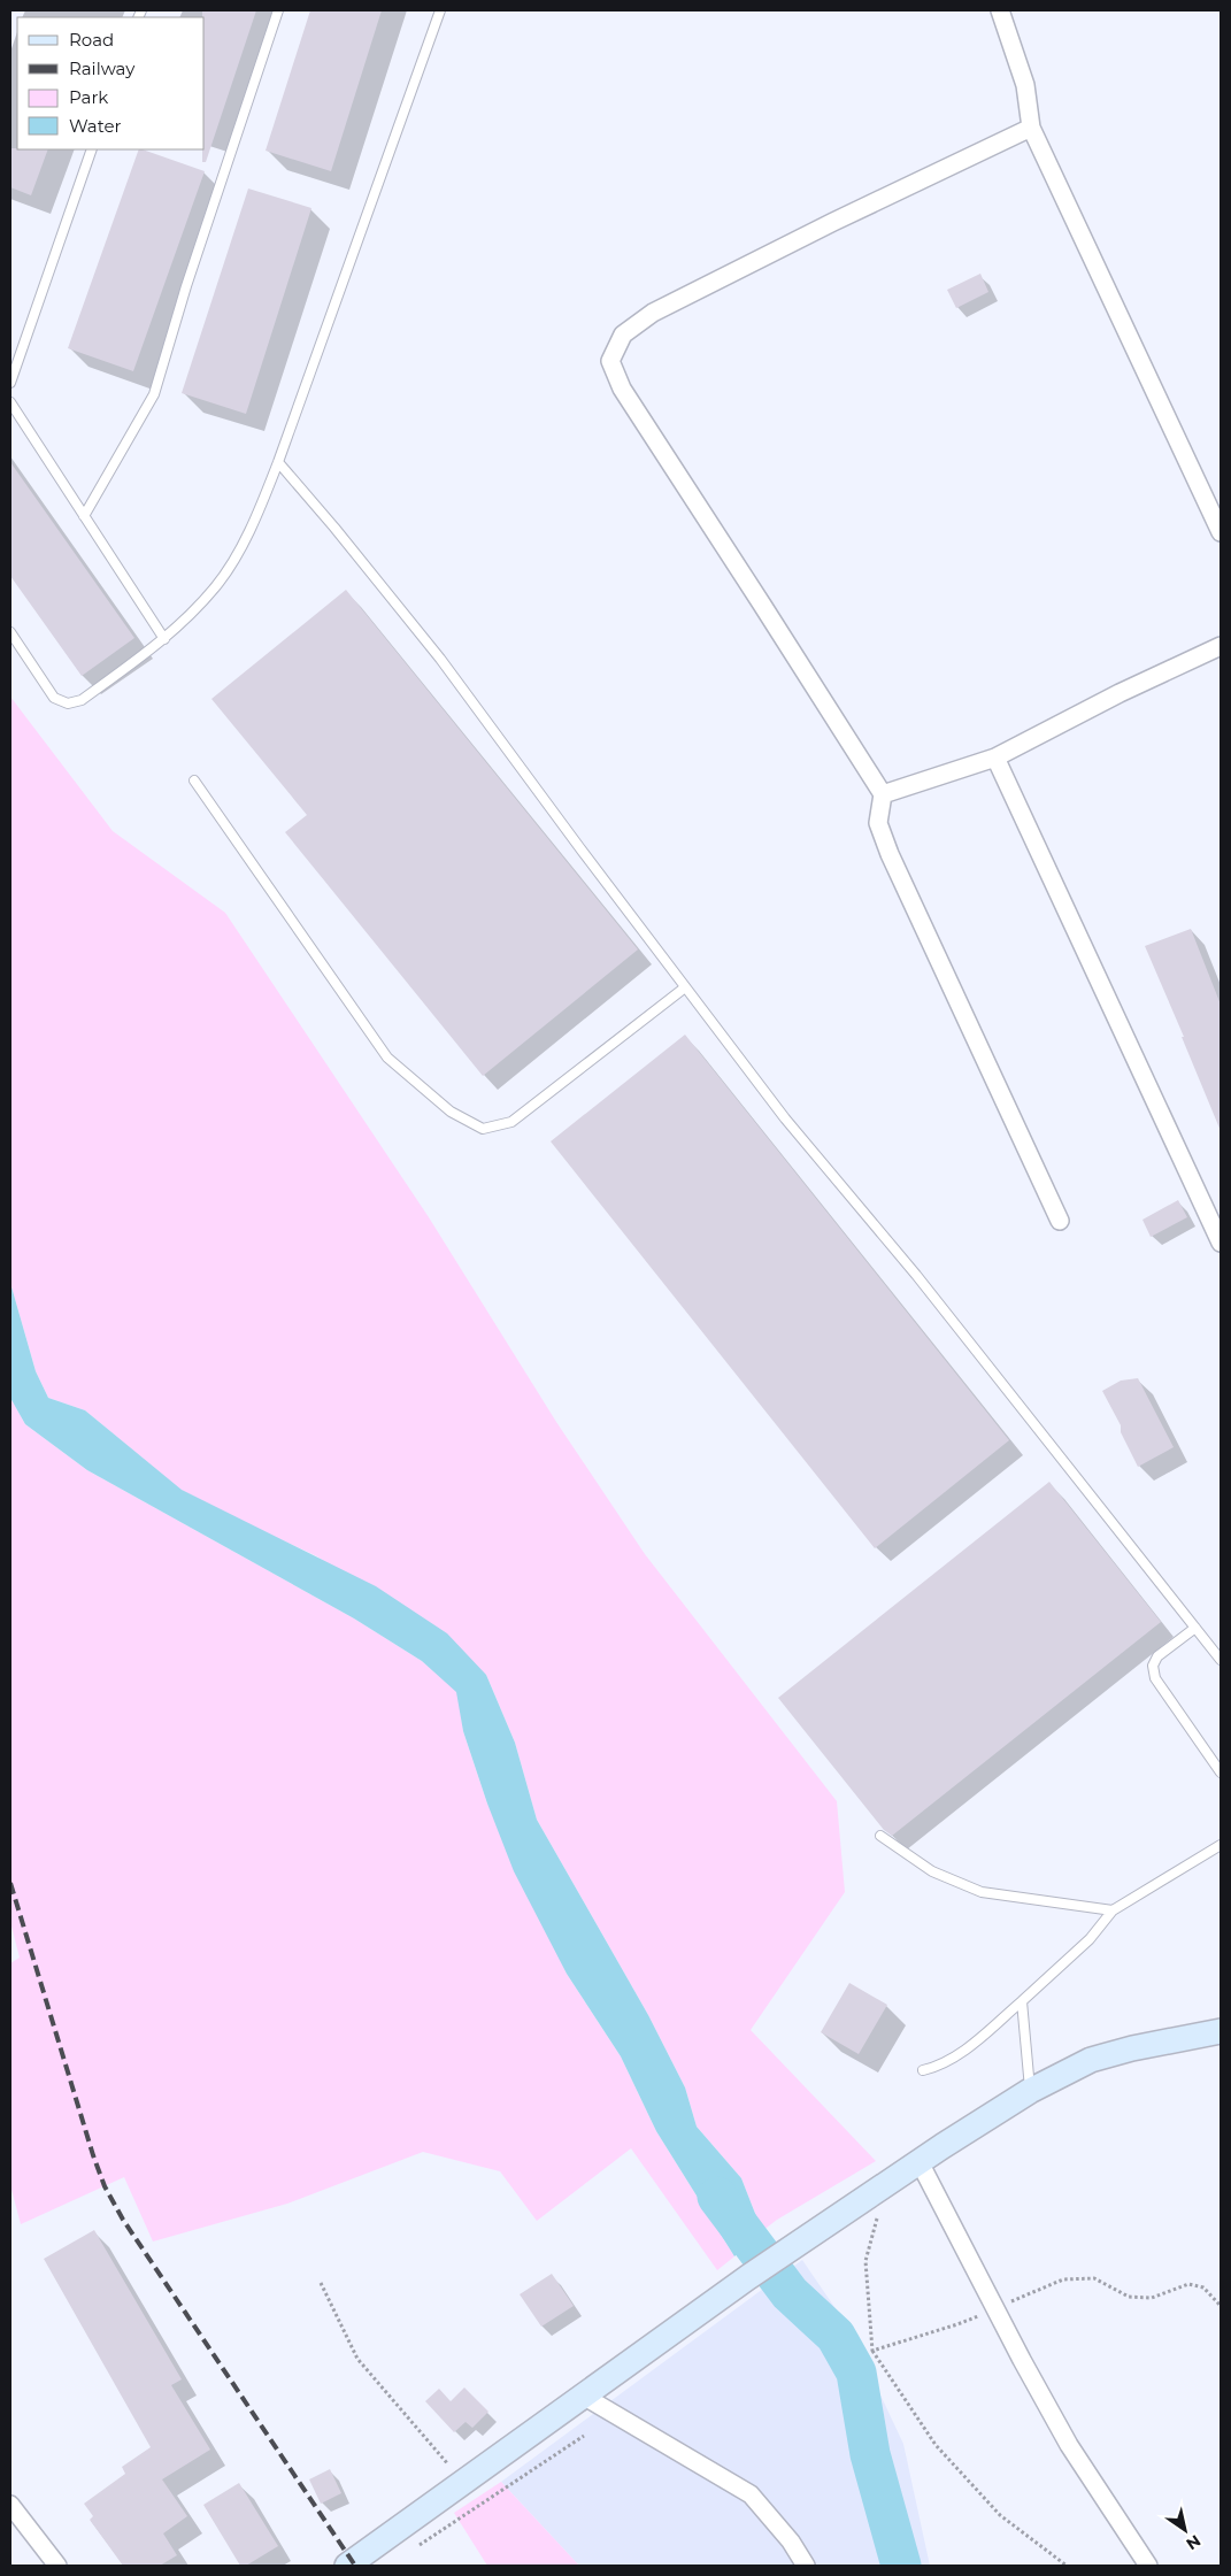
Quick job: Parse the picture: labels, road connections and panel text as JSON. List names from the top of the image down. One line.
{"legend":["Road","Railway","Park","Water"],"north":"bottom right"}
